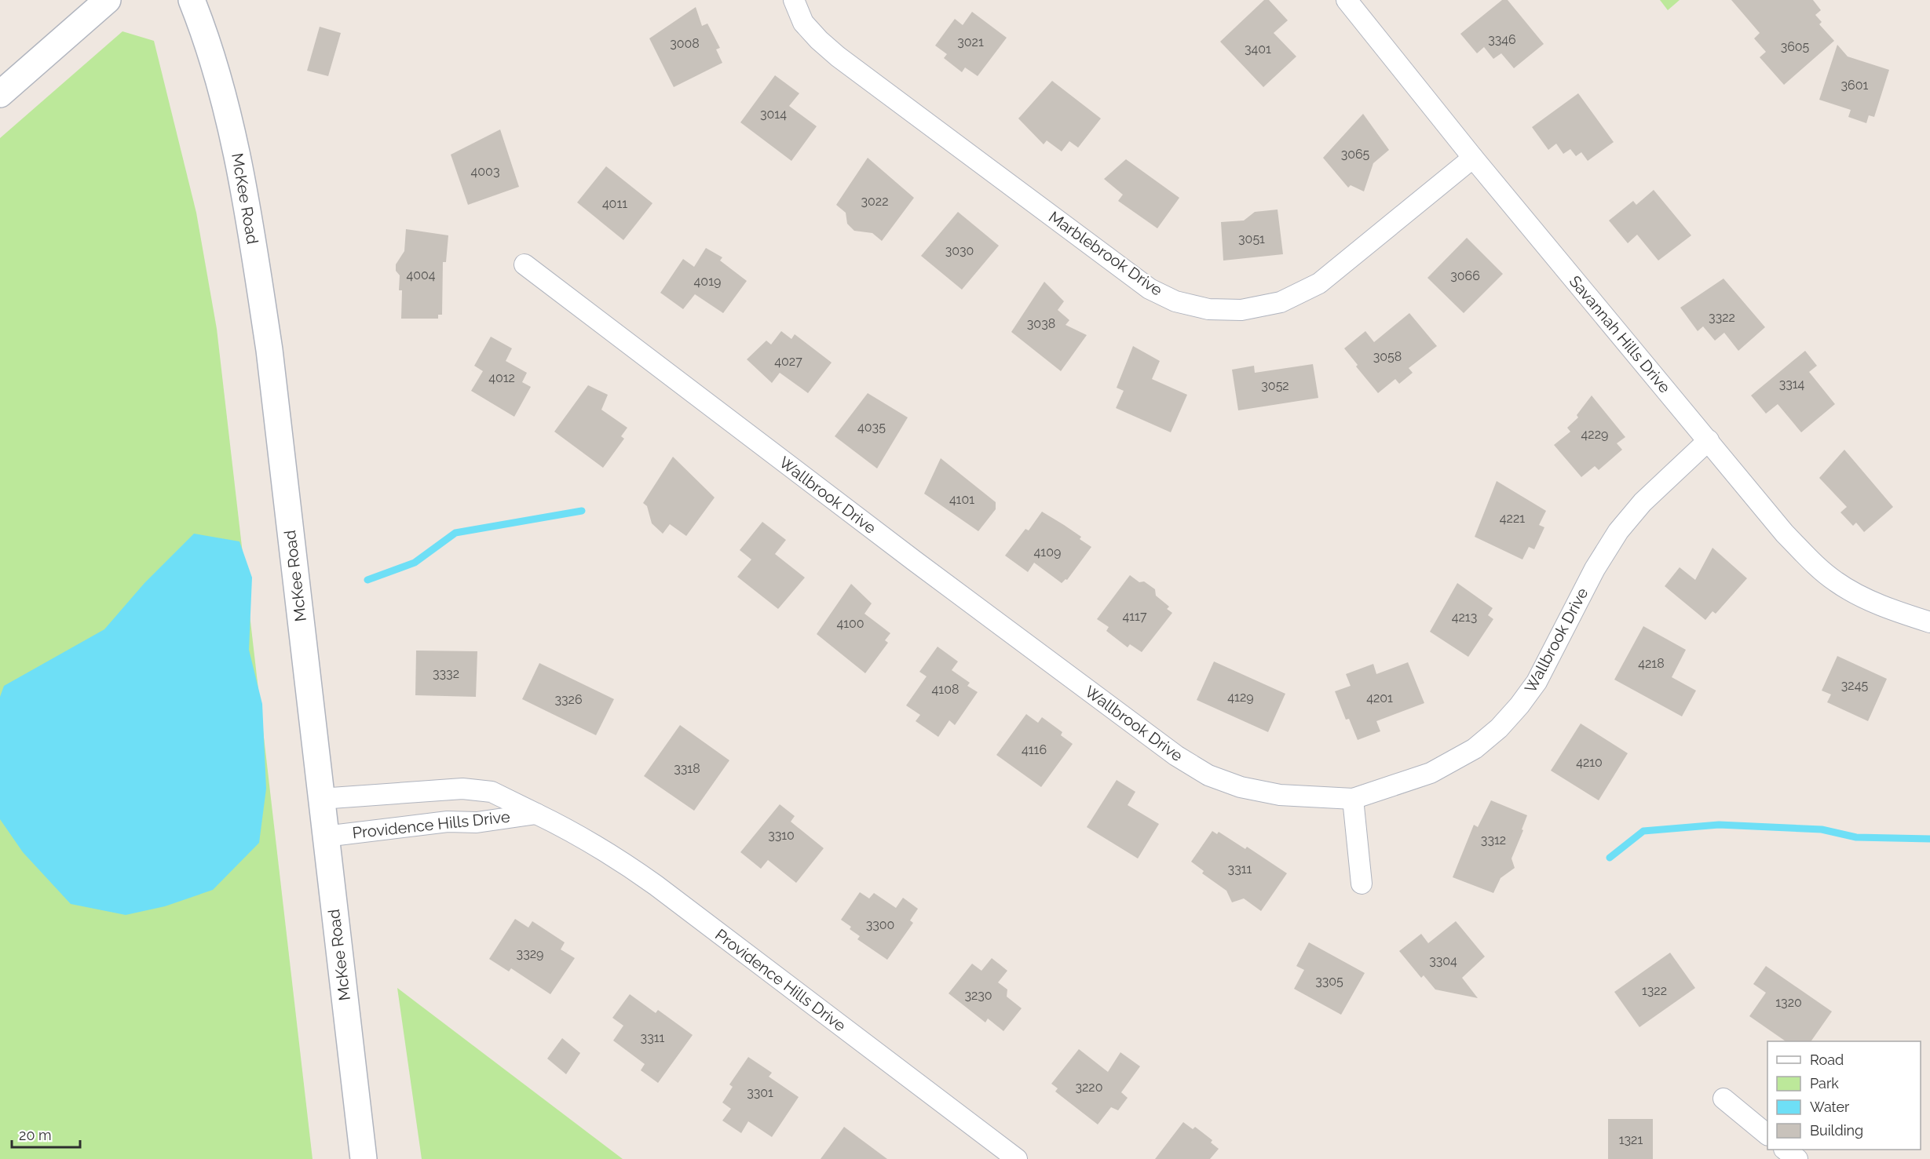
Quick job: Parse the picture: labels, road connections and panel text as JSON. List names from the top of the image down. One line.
{"streets":{"street":["McKee Road","Marblebrook Drive","Savannah Hills Drive","Wallbrook Drive","Providence Hills Drive"]},"crossings":[["McKee Road","Providence Hills Drive"],["Marblebrook Drive","Savannah Hills Drive"],["Savannah Hills Drive","Wallbrook Drive"]],"house_numbers":["3346","3021","3008","3605","3401","3601","3014","3065","4003","3022","4011","3051","3030","4004","3066","4019","3322","3038","3058","4027","4012","3314","3052","4035","4229","4101","4221","4109","4117","4213","4100","4218","3332","3245","4108","4129","4201","3326","4116","4210","3318","3310","3312","3311","3300","3329","3304","3305","1322","3230","1320","3311","3220","3301","1321"],"legend":["Road","Park","Water","Building"],"scale_bar":"20 m"}
